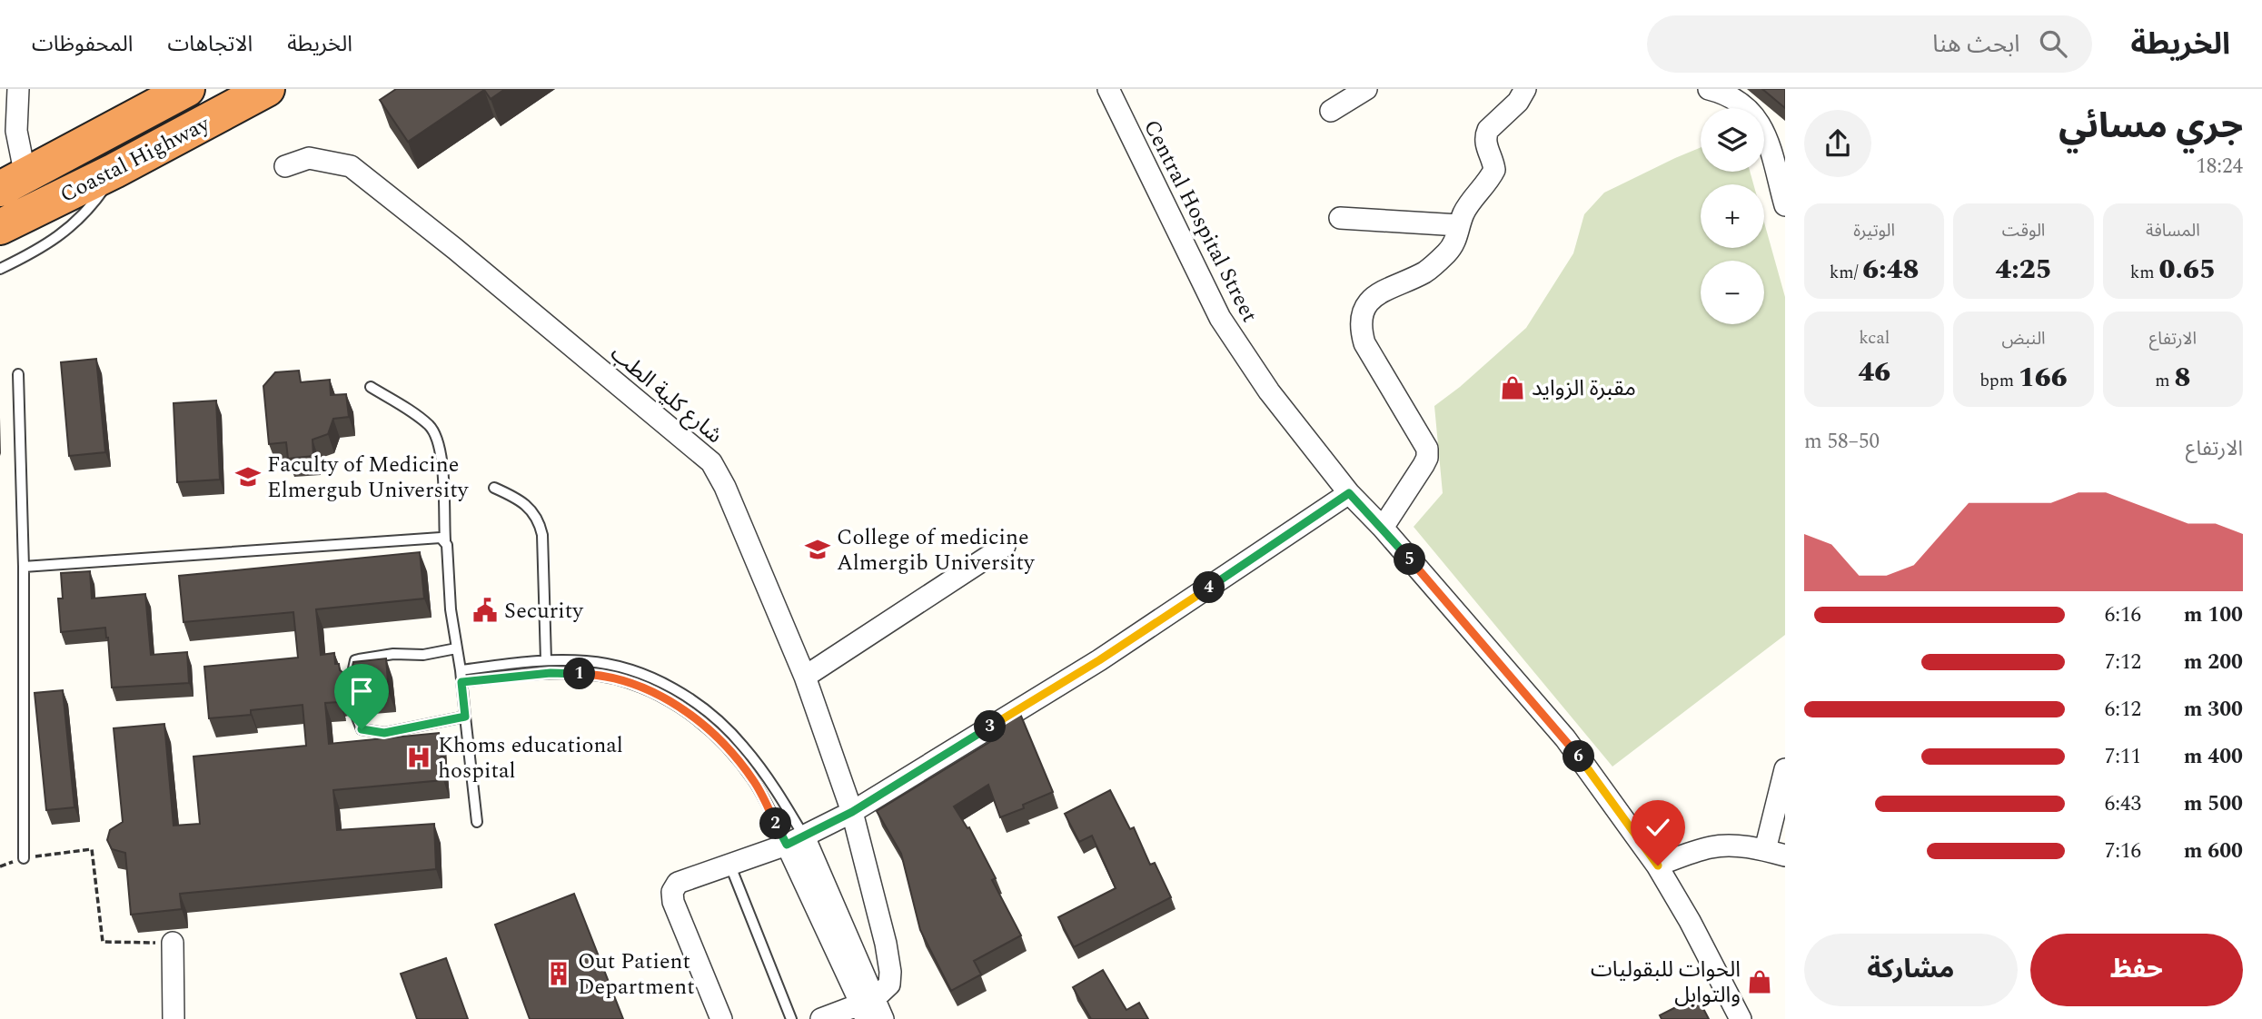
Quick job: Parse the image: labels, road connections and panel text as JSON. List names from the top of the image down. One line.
{"streets":{"highway":["Coastal Highway"],"street":["Central Hospital Street","شارع كلية الطب"]},"places":{"shop":["مقبرة الزوايد","الحوات للبقوليات والتوابل"],"school or university":["Faculty of Medicine Elmergub University","College of medicine Almergib University"],"public building":["Security"],"hospital":["Khoms educational hospital"],"building":["Out Patient Department"]},"page":{"header":"الخريطة","search":"ابحث هنا","nav":["الخريطة","الاتجاهات","المحفوظات"],"heading":["جري مسائي","18:24"],"map_buttons":["+","−"],"stats":[["المسافة","0.65 km"],["الوقت","4:25"],["الوتيرة","6:48 /km"],["الارتفاع","8 m"],["النبض","166 bpm"],["kcal","46"]],"chart":["الارتفاع","50–58 m"],"pins":["5","4","1","3","6","2"],"list":[{"name":"100 m","note":"6:16"},{"name":"200 m","note":"7:12"},{"name":"300 m","note":"6:12"},{"name":"400 m","note":"7:11"},{"name":"500 m","note":"6:43"},{"name":"600 m","note":"7:16"}],"buttons":["حفظ","مشاركة"]}}
